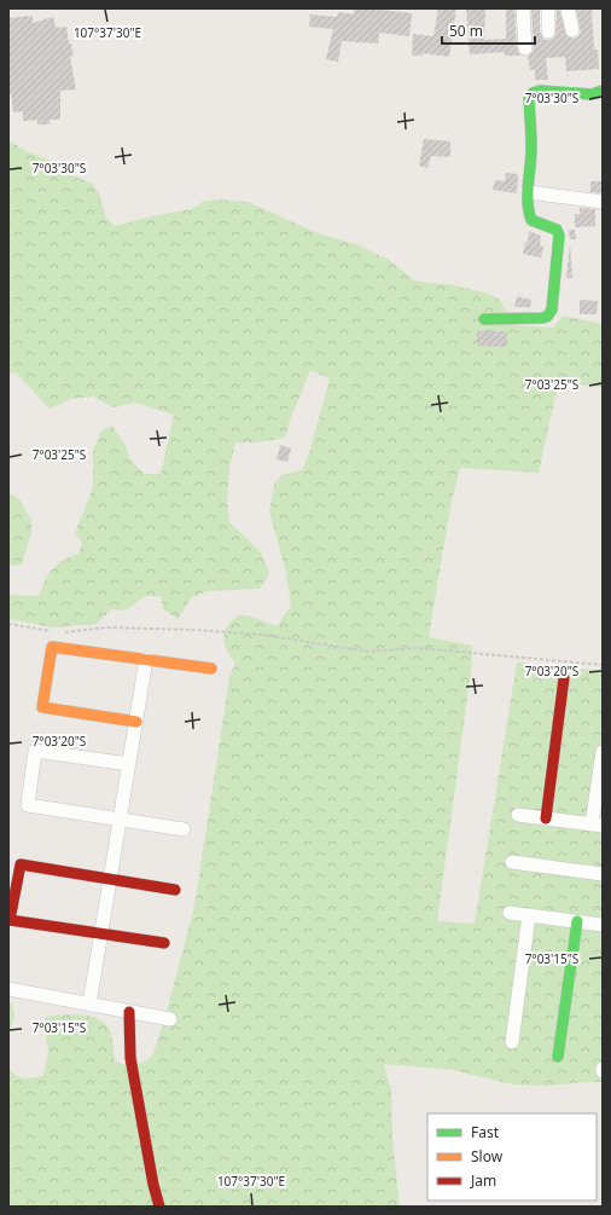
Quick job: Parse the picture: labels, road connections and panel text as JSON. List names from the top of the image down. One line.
{"legend":["Fast","Slow","Jam"],"scale_bar":"50 m","coordinates":["107°37'30\"E","7°03'30\"S","7°03'25\"S","7°03'20\"S","7°03'15\"S"]}
